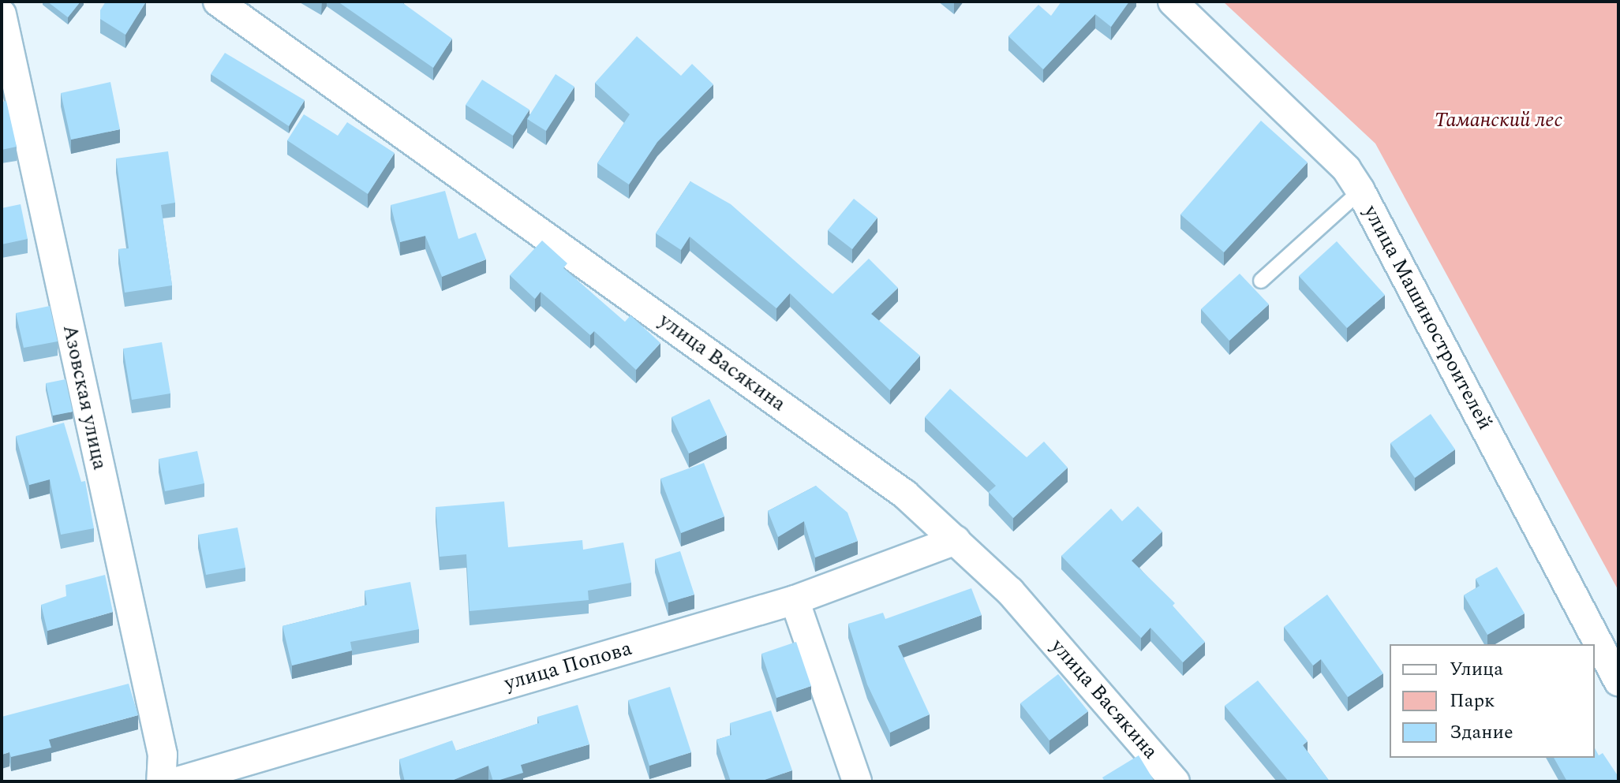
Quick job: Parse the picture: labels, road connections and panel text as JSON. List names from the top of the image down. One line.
{"streets":{"street":["улица Машиностроителей","улица Васякина","Азовская улица","улица Попова"]},"crossings":[["улица Васякина","улица Попова"]],"parks":["Таманский лес"],"legend":["Улица","Парк","Здание"]}
